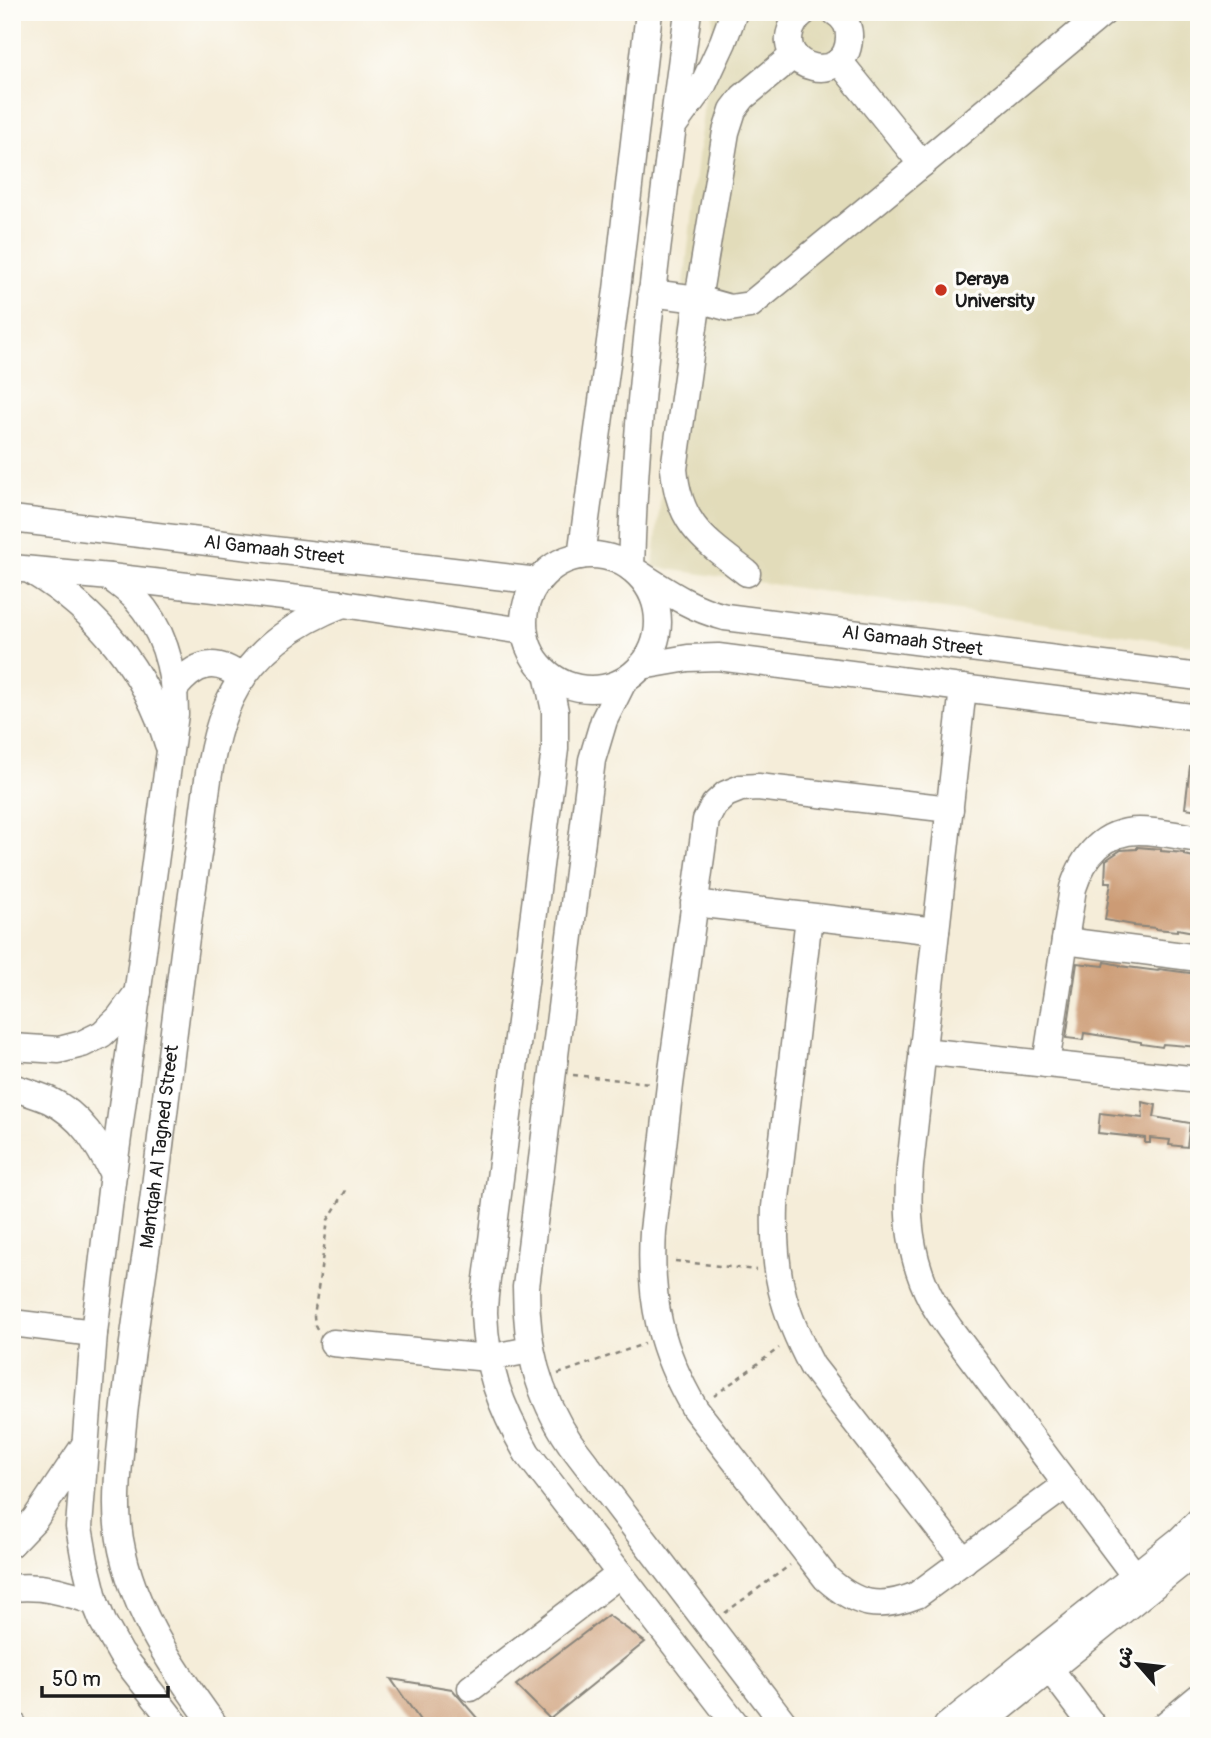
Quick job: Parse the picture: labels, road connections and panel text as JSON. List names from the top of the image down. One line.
{"streets":{"street":["Al Gamaah Street","Mantqah Al Tagned Street"]},"places":["Deraya University"],"scale_bar":"50 m","north":"top left"}
